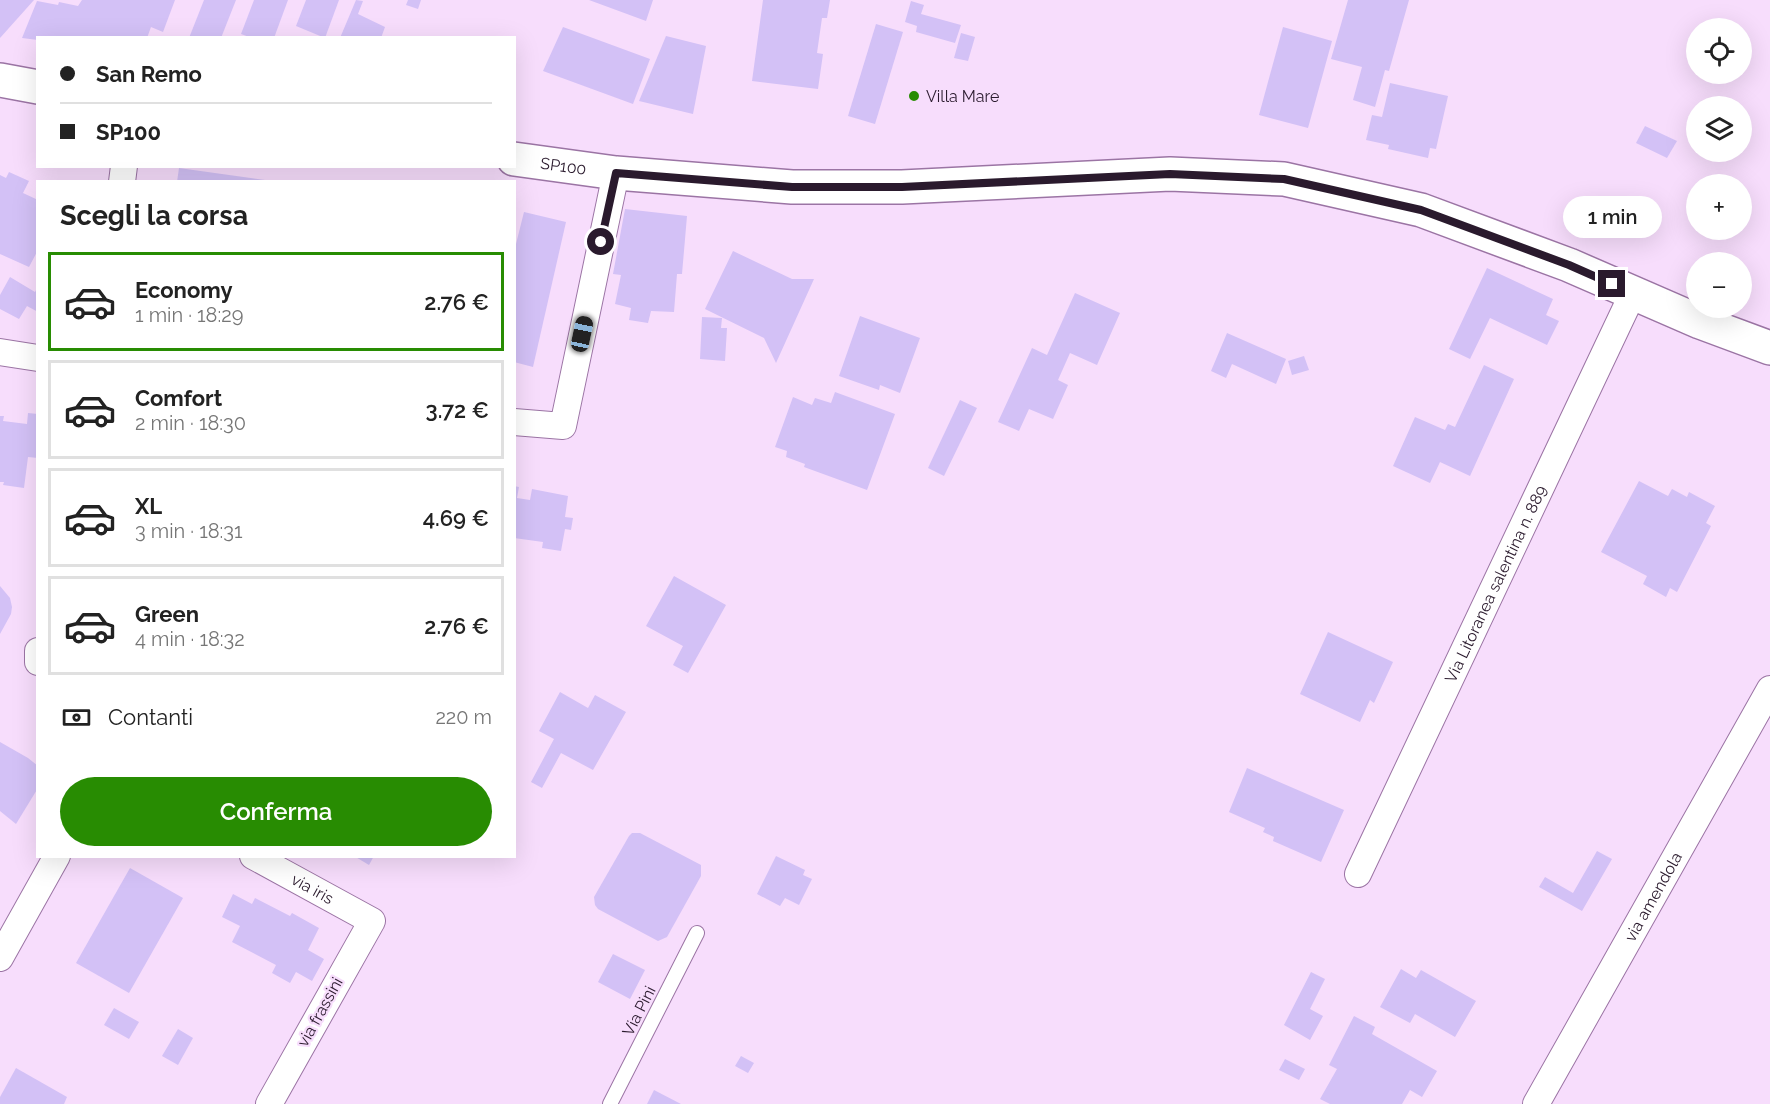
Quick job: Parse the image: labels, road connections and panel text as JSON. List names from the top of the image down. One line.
{"streets":{"main road":["SP100"],"street":["Via Litoranea salentina n. 889","via iris","via amendola","via frassini"],"lane":["Via Pini"]},"crossings":[["SP100","Via Litoranea salentina n. 889"],["via iris","via frassini"]],"places":["Villa Mare"],"page":{"map_buttons":["+","−"],"banner":["San Remo","SP100"],"heading":"Scegli la corsa","bubble":"1 min","list":[{"name":"Economy","note":"1 min · 18:29","value":"2.76 €"},{"name":"Comfort","note":"2 min · 18:30","value":"3.72 €"},{"name":"XL","note":"3 min · 18:31","value":"4.69 €"},{"name":"Green","note":"4 min · 18:32","value":"2.76 €"}],"pay":["Contanti","220 m"],"buttons":"Conferma"}}
